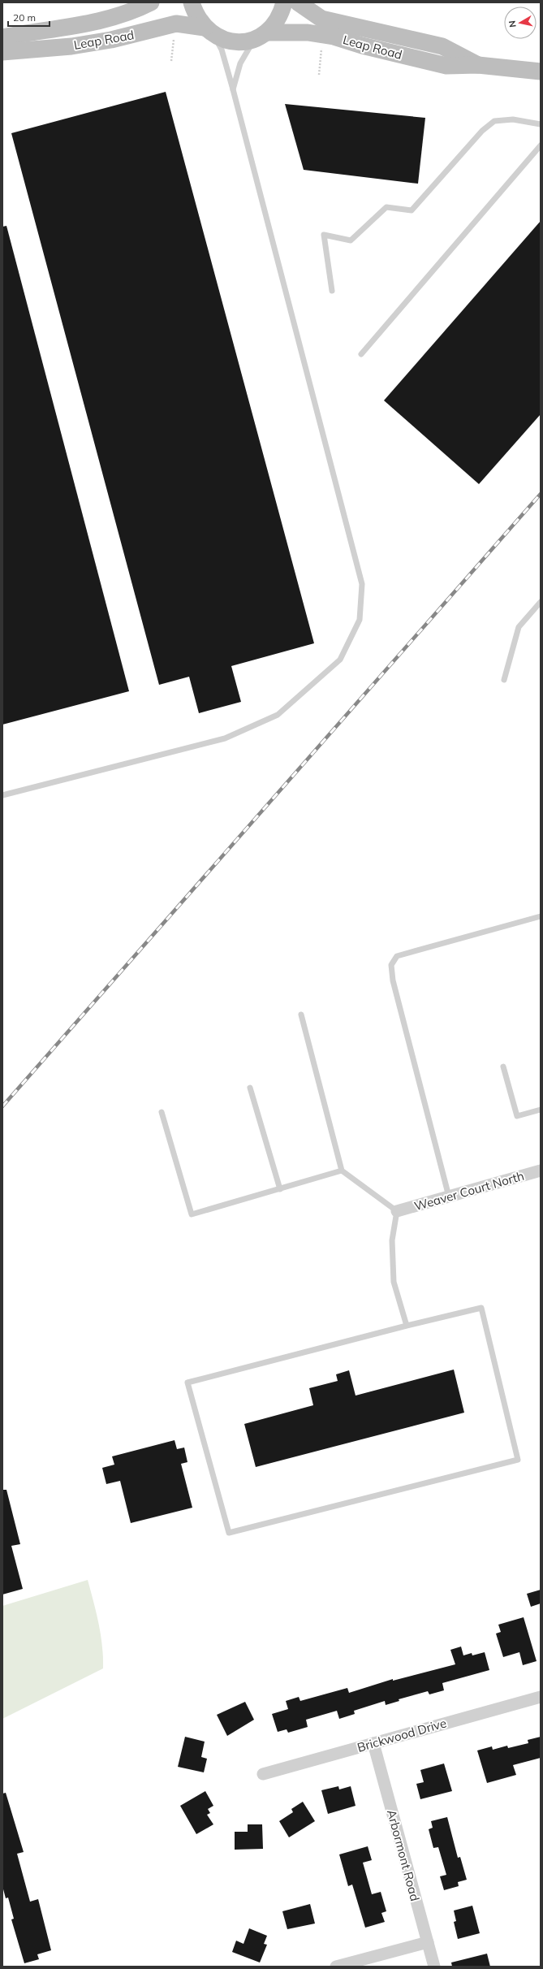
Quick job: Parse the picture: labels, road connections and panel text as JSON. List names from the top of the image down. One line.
{"streets":{"street":["Leap Road","Weaver Court North","Brickwood Drive","Arbormont Road"]},"crossings":[["Brickwood Drive","Arbormont Road"]],"scale_bar":"20 m","north":"left"}
